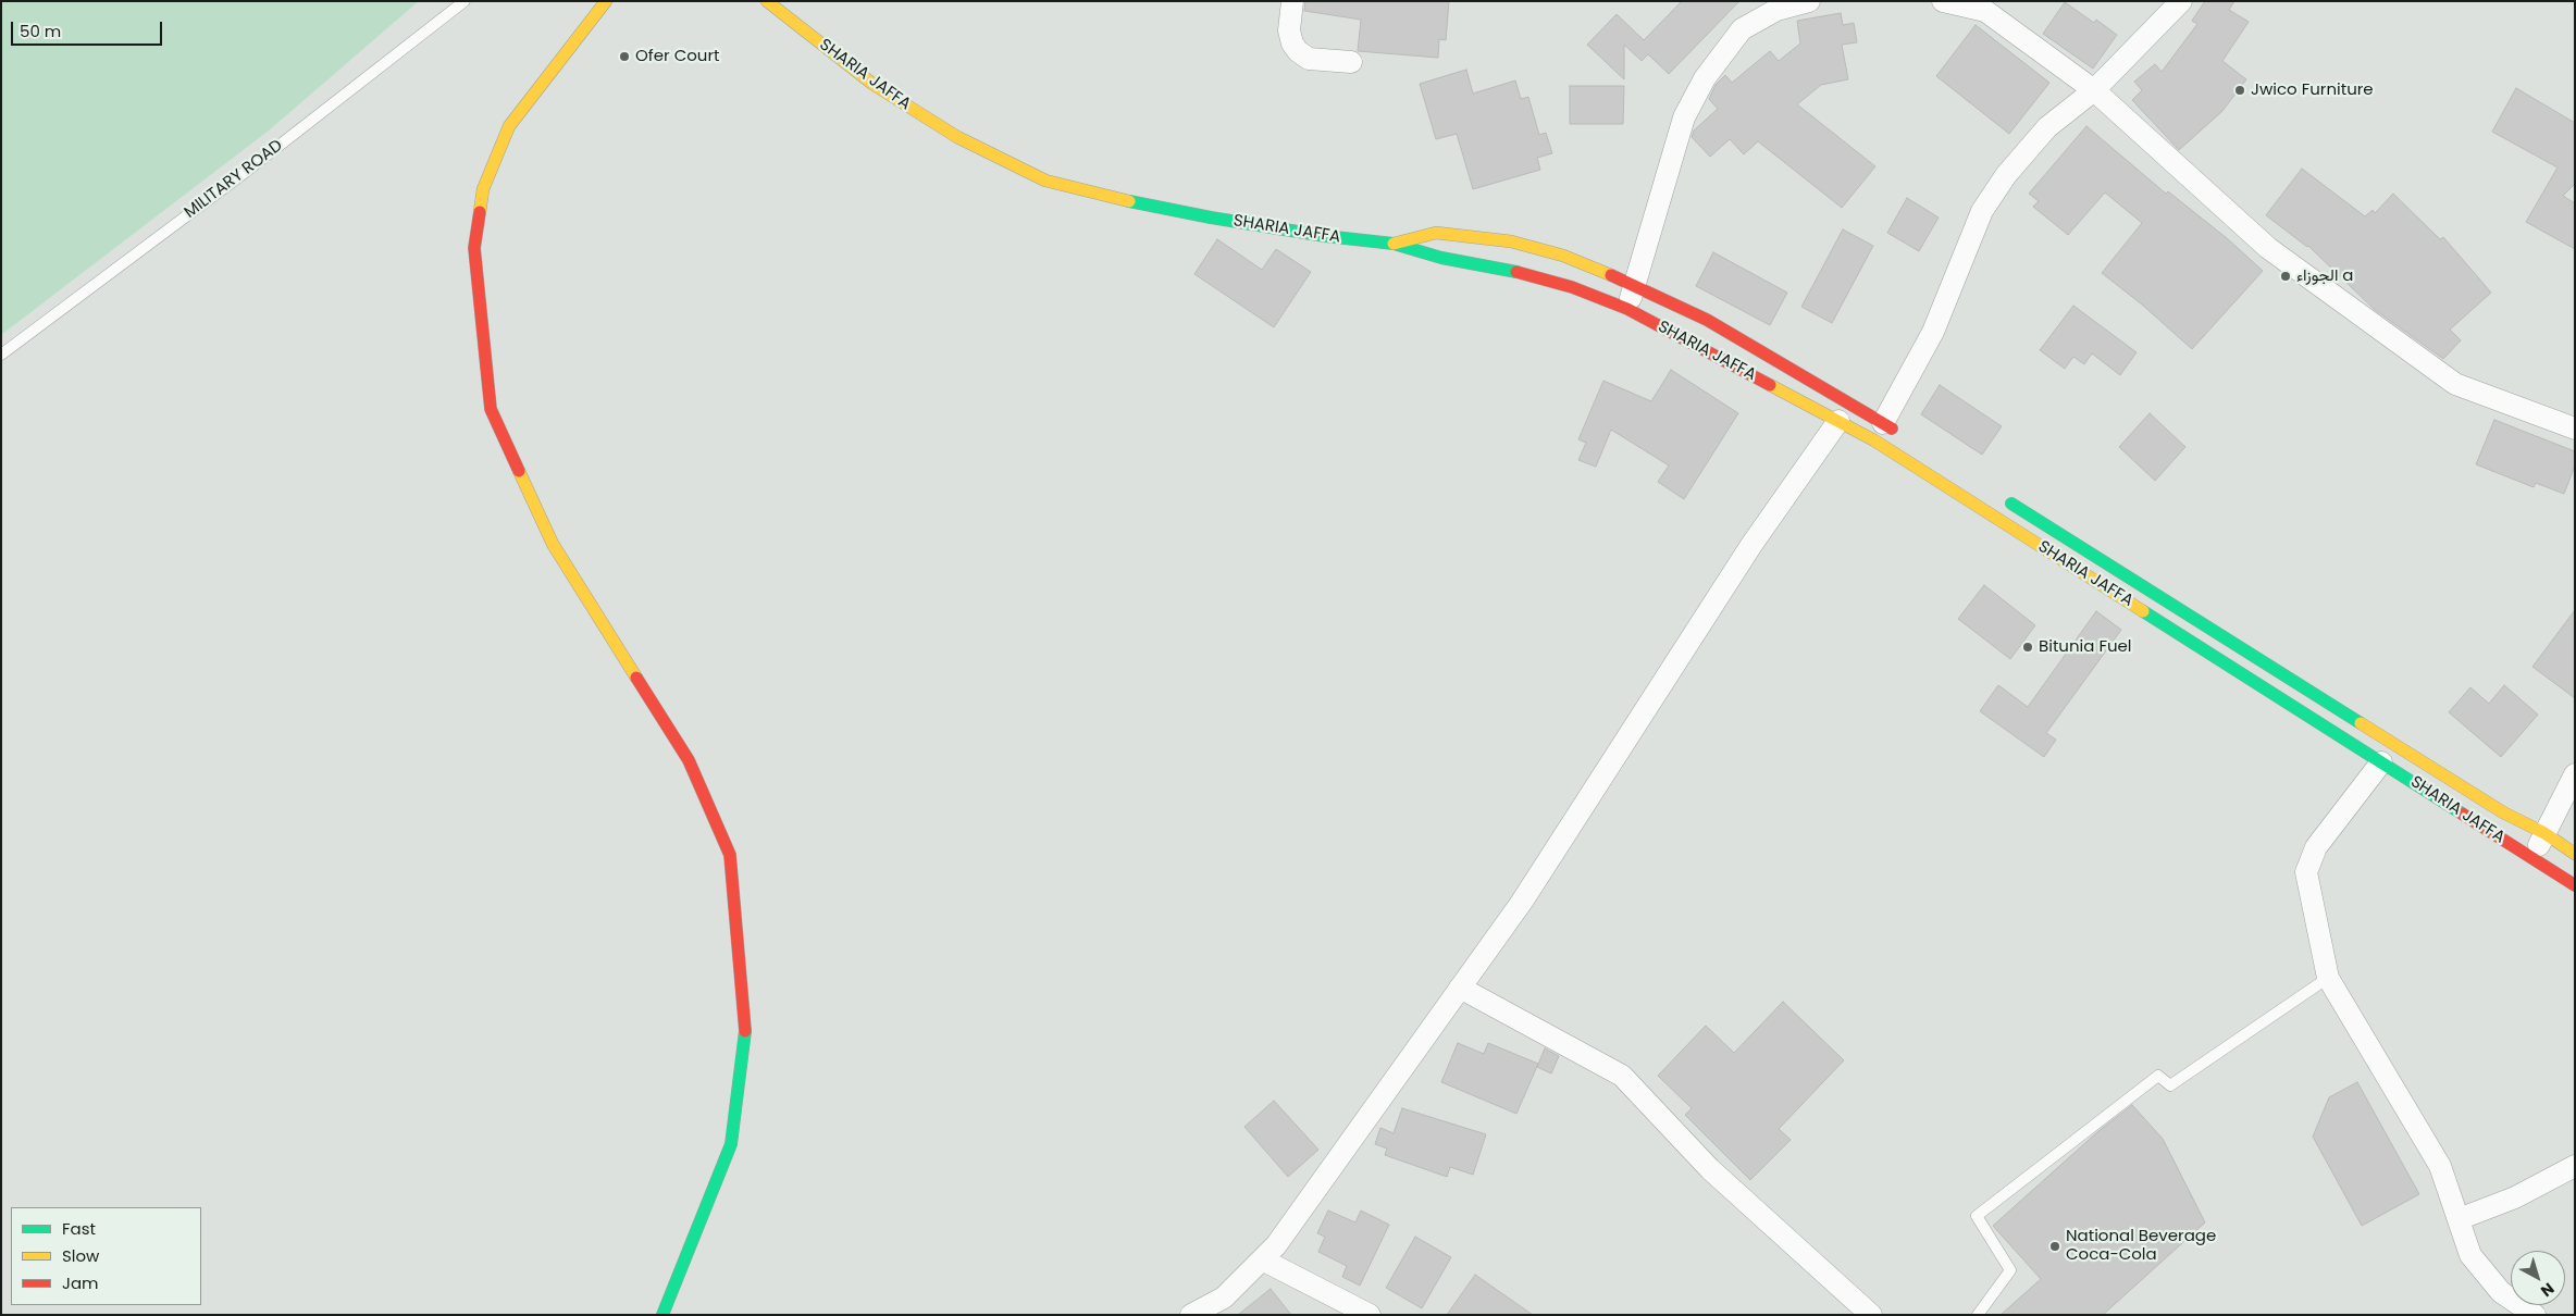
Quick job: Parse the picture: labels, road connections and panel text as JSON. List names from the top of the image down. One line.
{"streets":{"street":["SHARIA JAFFA"],"lane":["MILITARY ROAD"]},"places":["Ofer Court","Jwico Furniture","الجوزاء a","Bitunia Fuel","National Beverage Coca-Cola"],"legend":["Fast","Slow","Jam"],"scale_bar":"50 m","north":"bottom right"}
